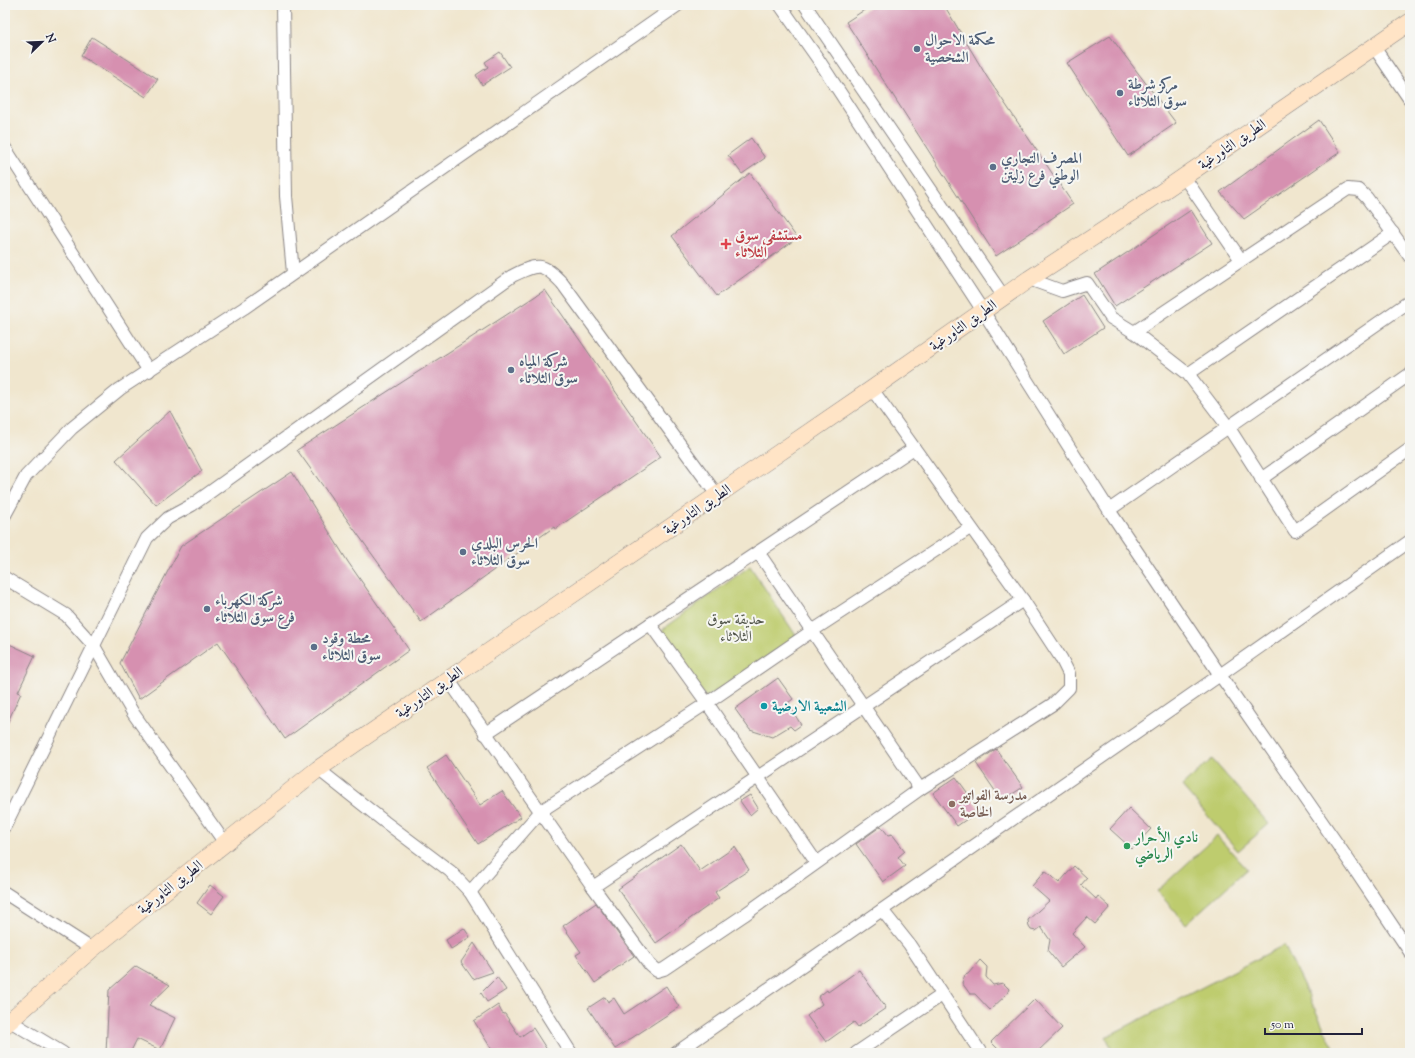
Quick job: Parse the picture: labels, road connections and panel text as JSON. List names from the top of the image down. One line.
{"streets":{"street":["الطريق التاورغية"]},"parks":["حديقة سوق الثلاثاء"],"places":{"other":["محكمة الاحوال الشخصية","مركز شرطة سوق الثلاثاء","المصرف التجاري الوطني فرع زليتن","شركة المياه سوق الثلاثاء","الحرس البلدي سوق الثلاثاء","شركة الكهرباء فرع سوق الثلاثاء","محطة وقود سوق الثلاثاء","الشعبية الارضية","مدرسة الفواتير الخاصة","نادي الأحرار الرياضي"],"health":["مستشفى سوق الثلاثاء"]},"scale_bar":"50 m","north":"top right"}
